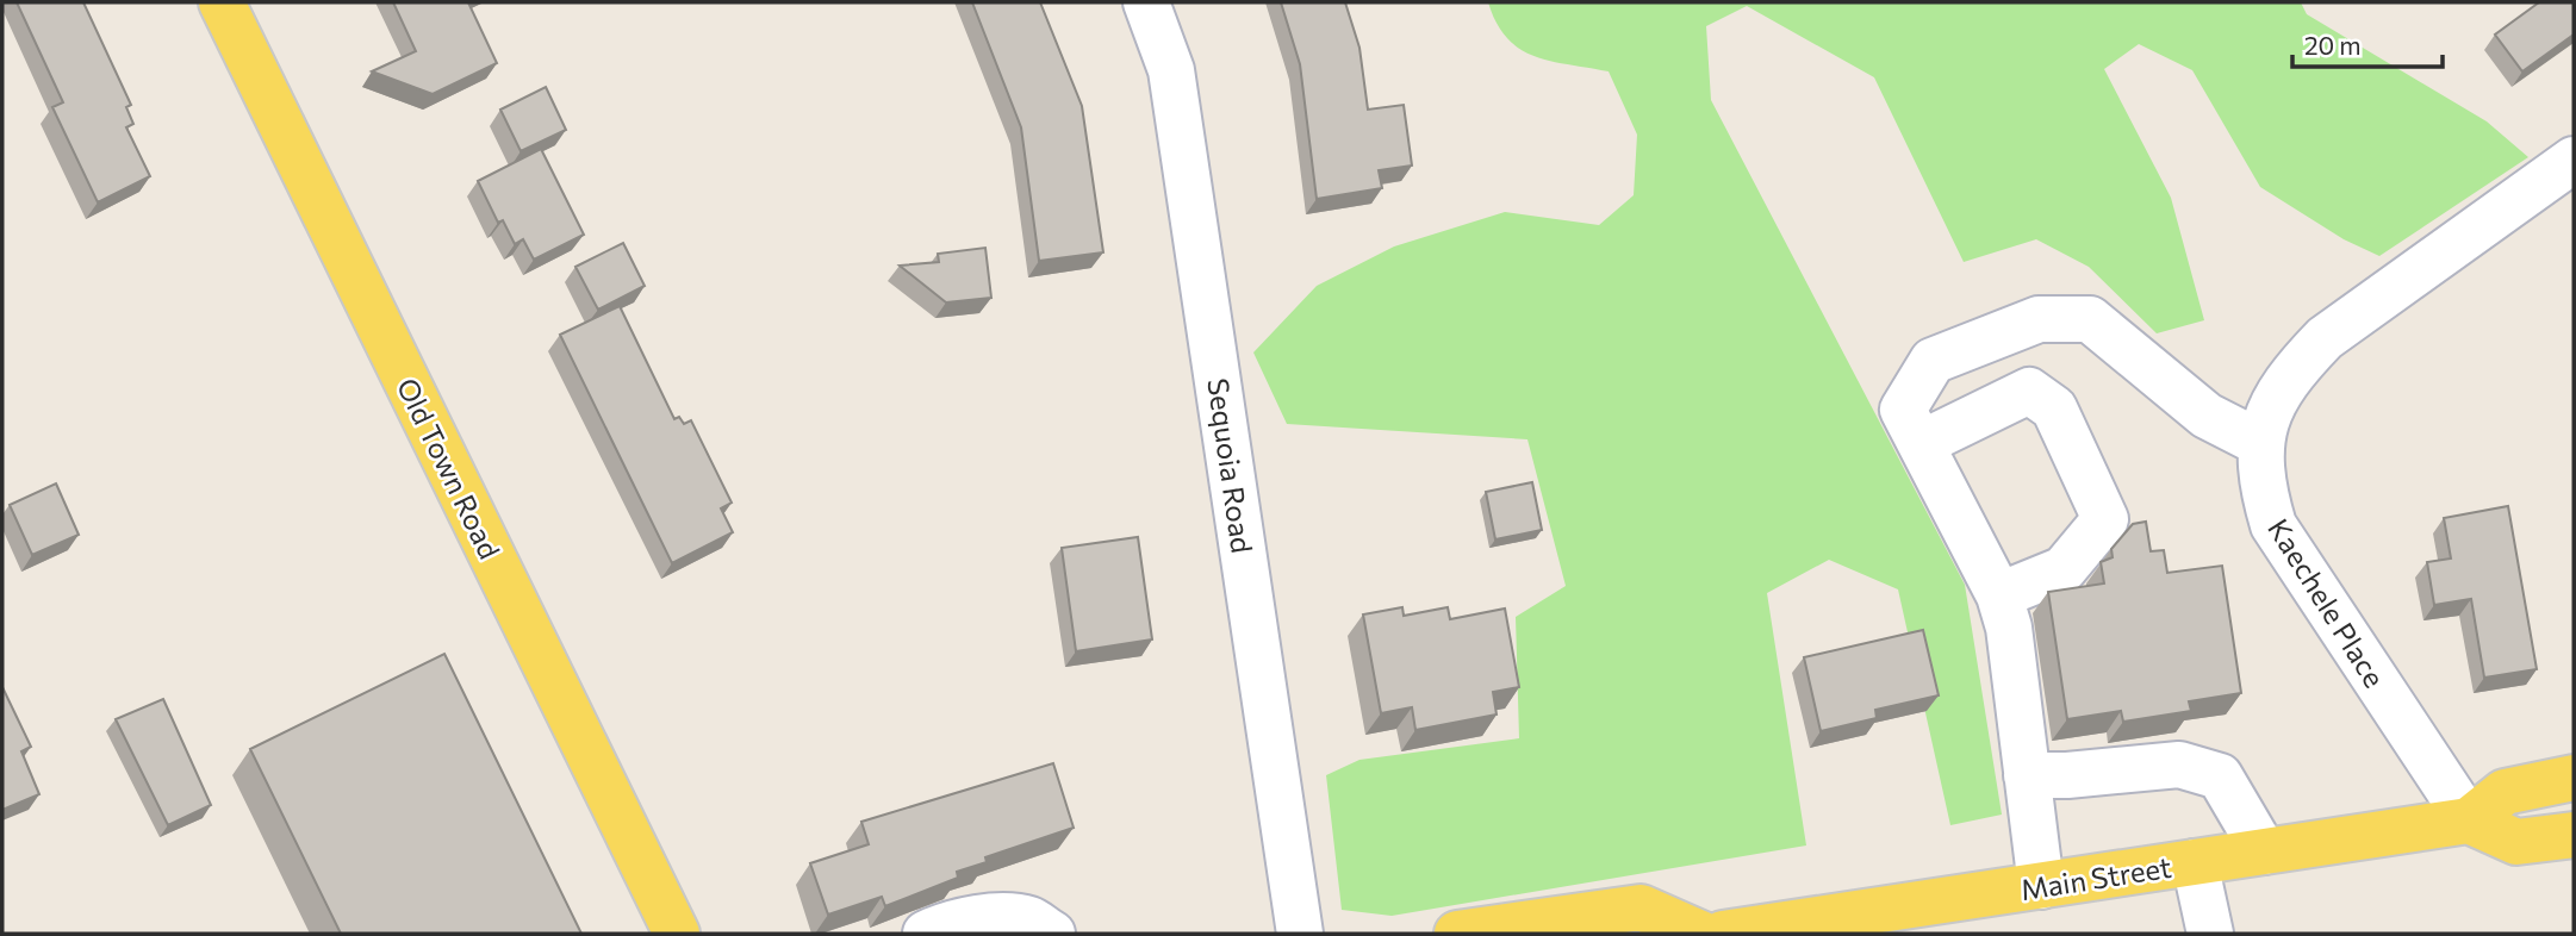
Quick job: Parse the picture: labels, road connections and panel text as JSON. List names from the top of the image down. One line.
{"streets":{"main road":["Old Town Road","Main Street"],"street":["Sequoia Road","Kaechele Place"]},"crossings":[["Kaechele Place","Main Street"]],"scale_bar":"20 m"}
